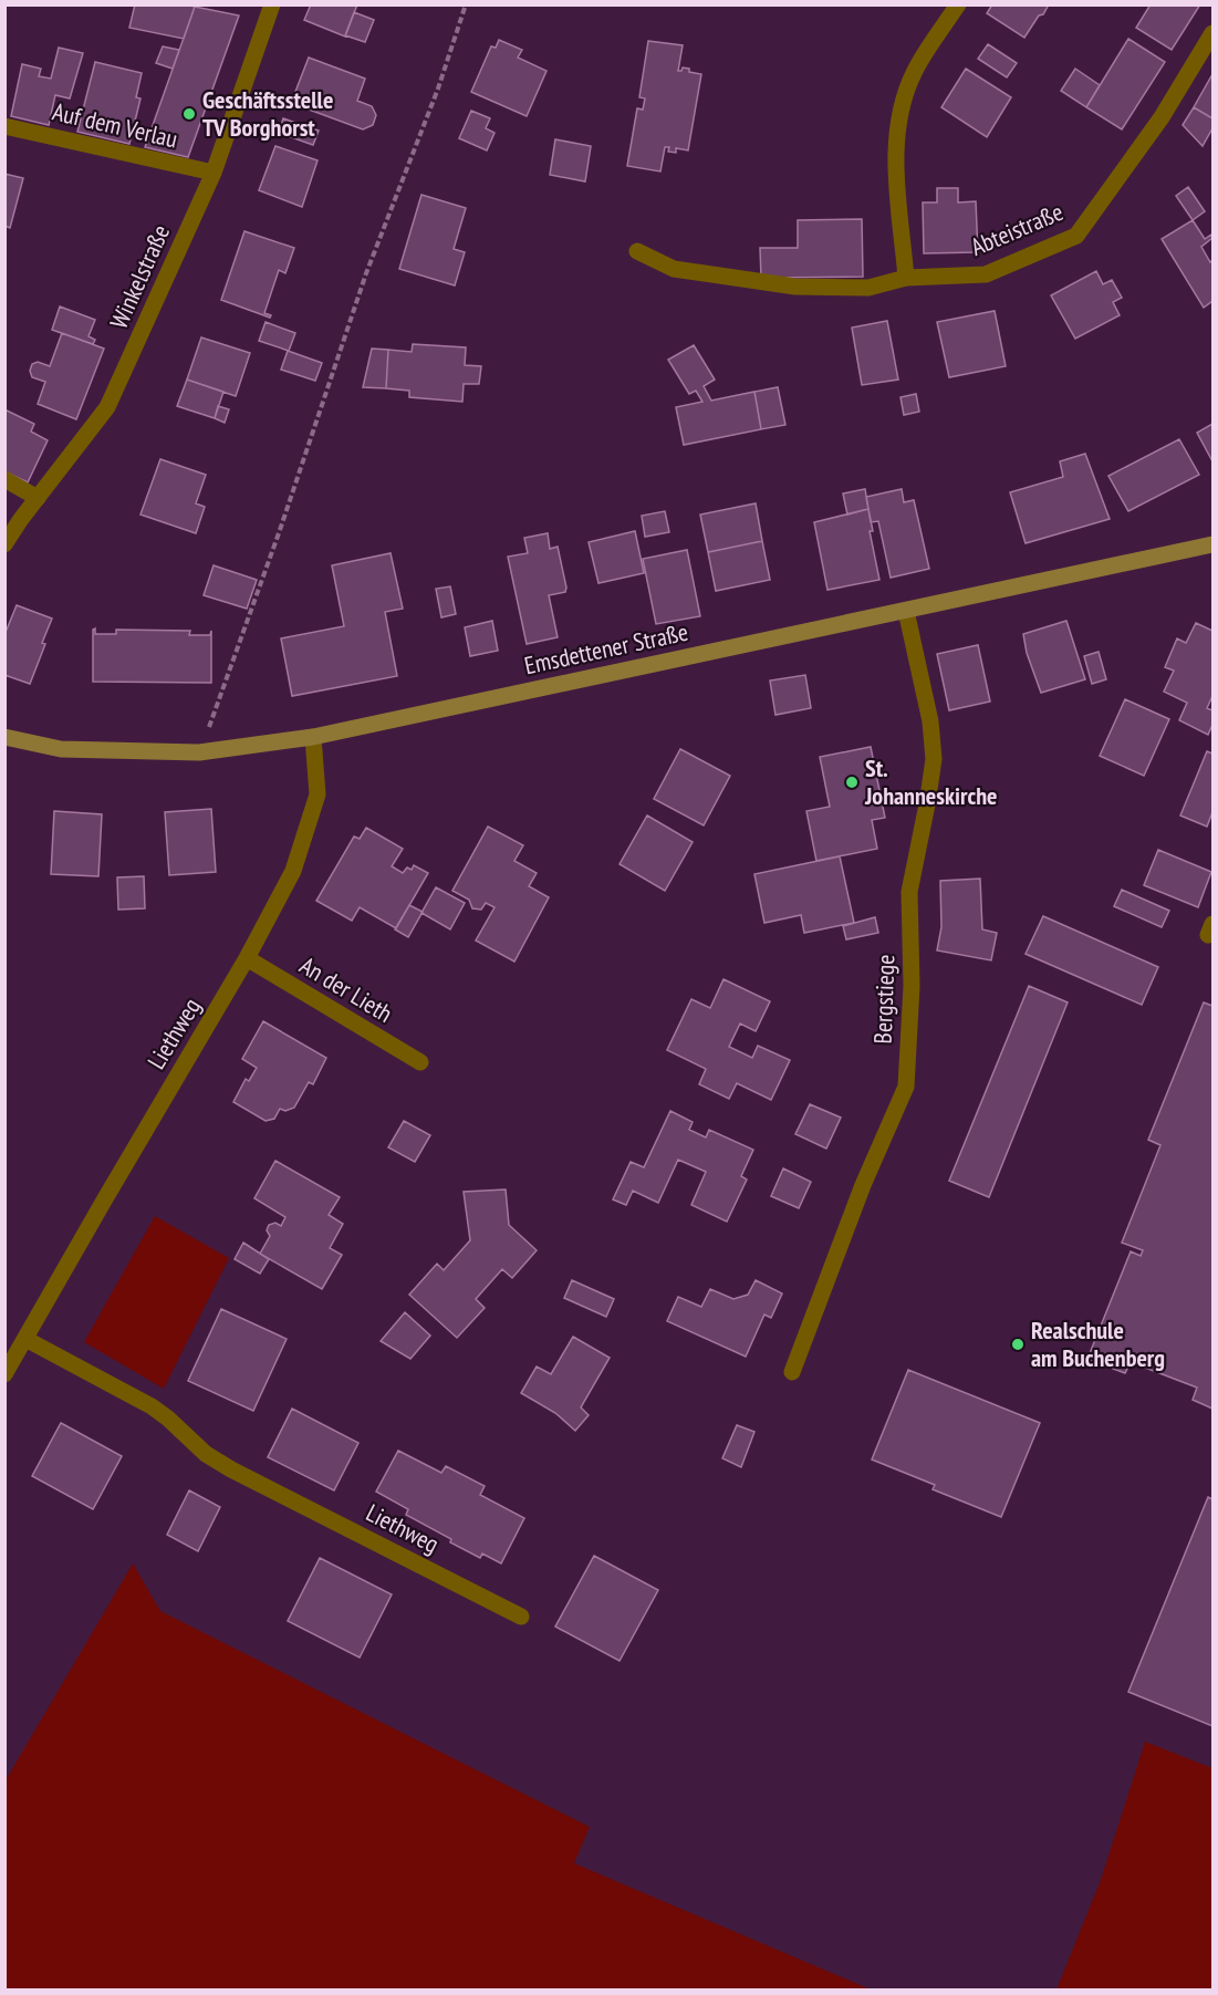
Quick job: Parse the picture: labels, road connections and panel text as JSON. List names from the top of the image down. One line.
{"streets":{"main road":["Emsdettener Straße"],"street":["Auf dem Verlau","Abteistraße","Winkelstraße","An der Lieth","Bergstiege","Liethweg"]},"crossings":[["Auf dem Verlau","Winkelstraße"],["Emsdettener Straße","Bergstiege"],["Emsdettener Straße","Liethweg"],["An der Lieth","Liethweg"]],"places":["Geschäftsstelle TV Borghorst","St. Johanneskirche","Realschule am Buchenberg"]}
